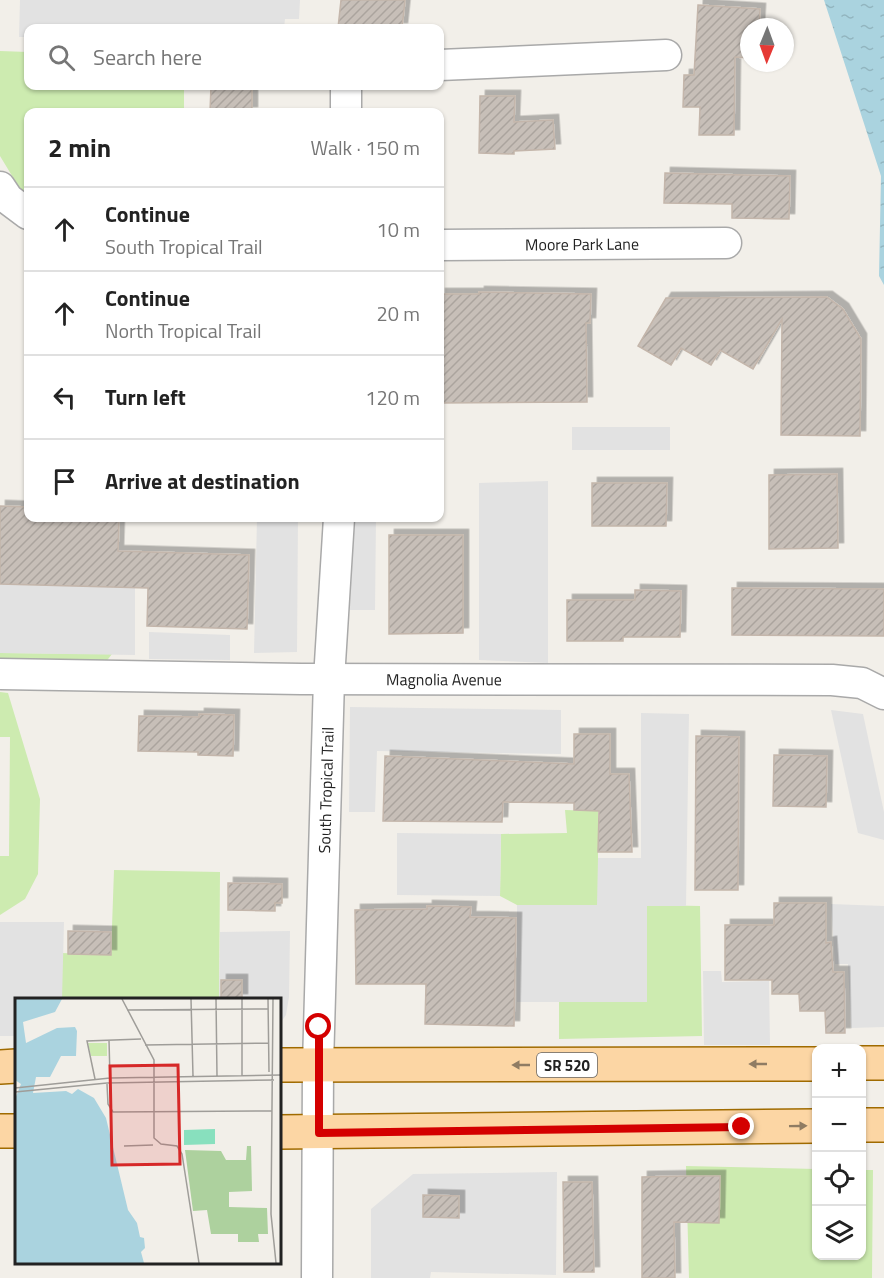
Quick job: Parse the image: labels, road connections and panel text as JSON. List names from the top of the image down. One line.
{"streets":{"main road":["SR 520"],"street":["Moore Park Lane","Magnolia Avenue","South Tropical Trail"]},"crossings":[["Magnolia Avenue","South Tropical Trail"],["South Tropical Trail","SR 520"]],"north":"bottom","page":{"search":"Search here","heading":["2 min","Walk · 150 m"],"list":[["Continue","South Tropical Trail","10 m"],["Continue","North Tropical Trail","20 m"],["Turn left","120 m"],"Arrive at destination"],"map_buttons":["+","−"]}}
